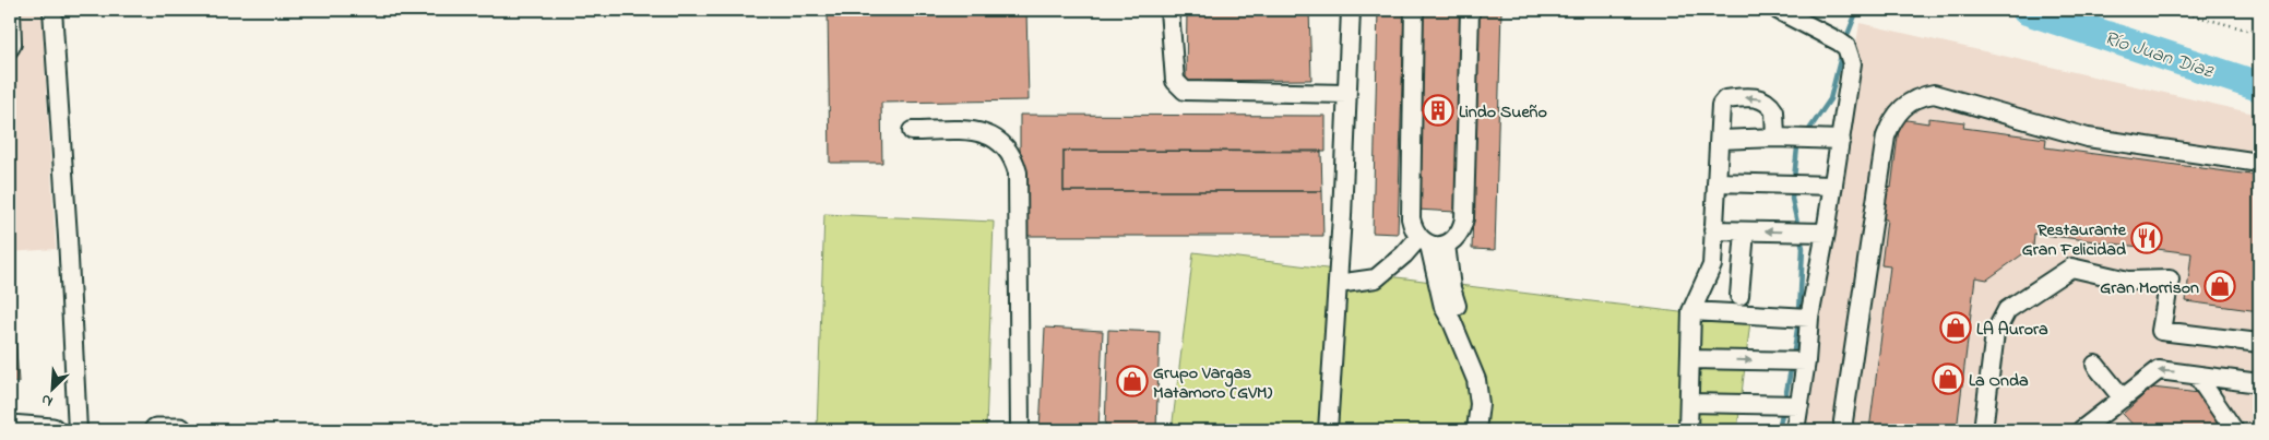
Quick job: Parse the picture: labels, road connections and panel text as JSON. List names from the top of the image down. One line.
{"water":["Río Juan Díaz"],"places":{"building":["Lindo Sueño"],"restaurant":["Restaurante Gran Felicidad"],"shop":["Gran Morrison","LA Aurora","La Onda","Grupo Vargas Matamoro (GVM)"]},"north":"bottom left"}
